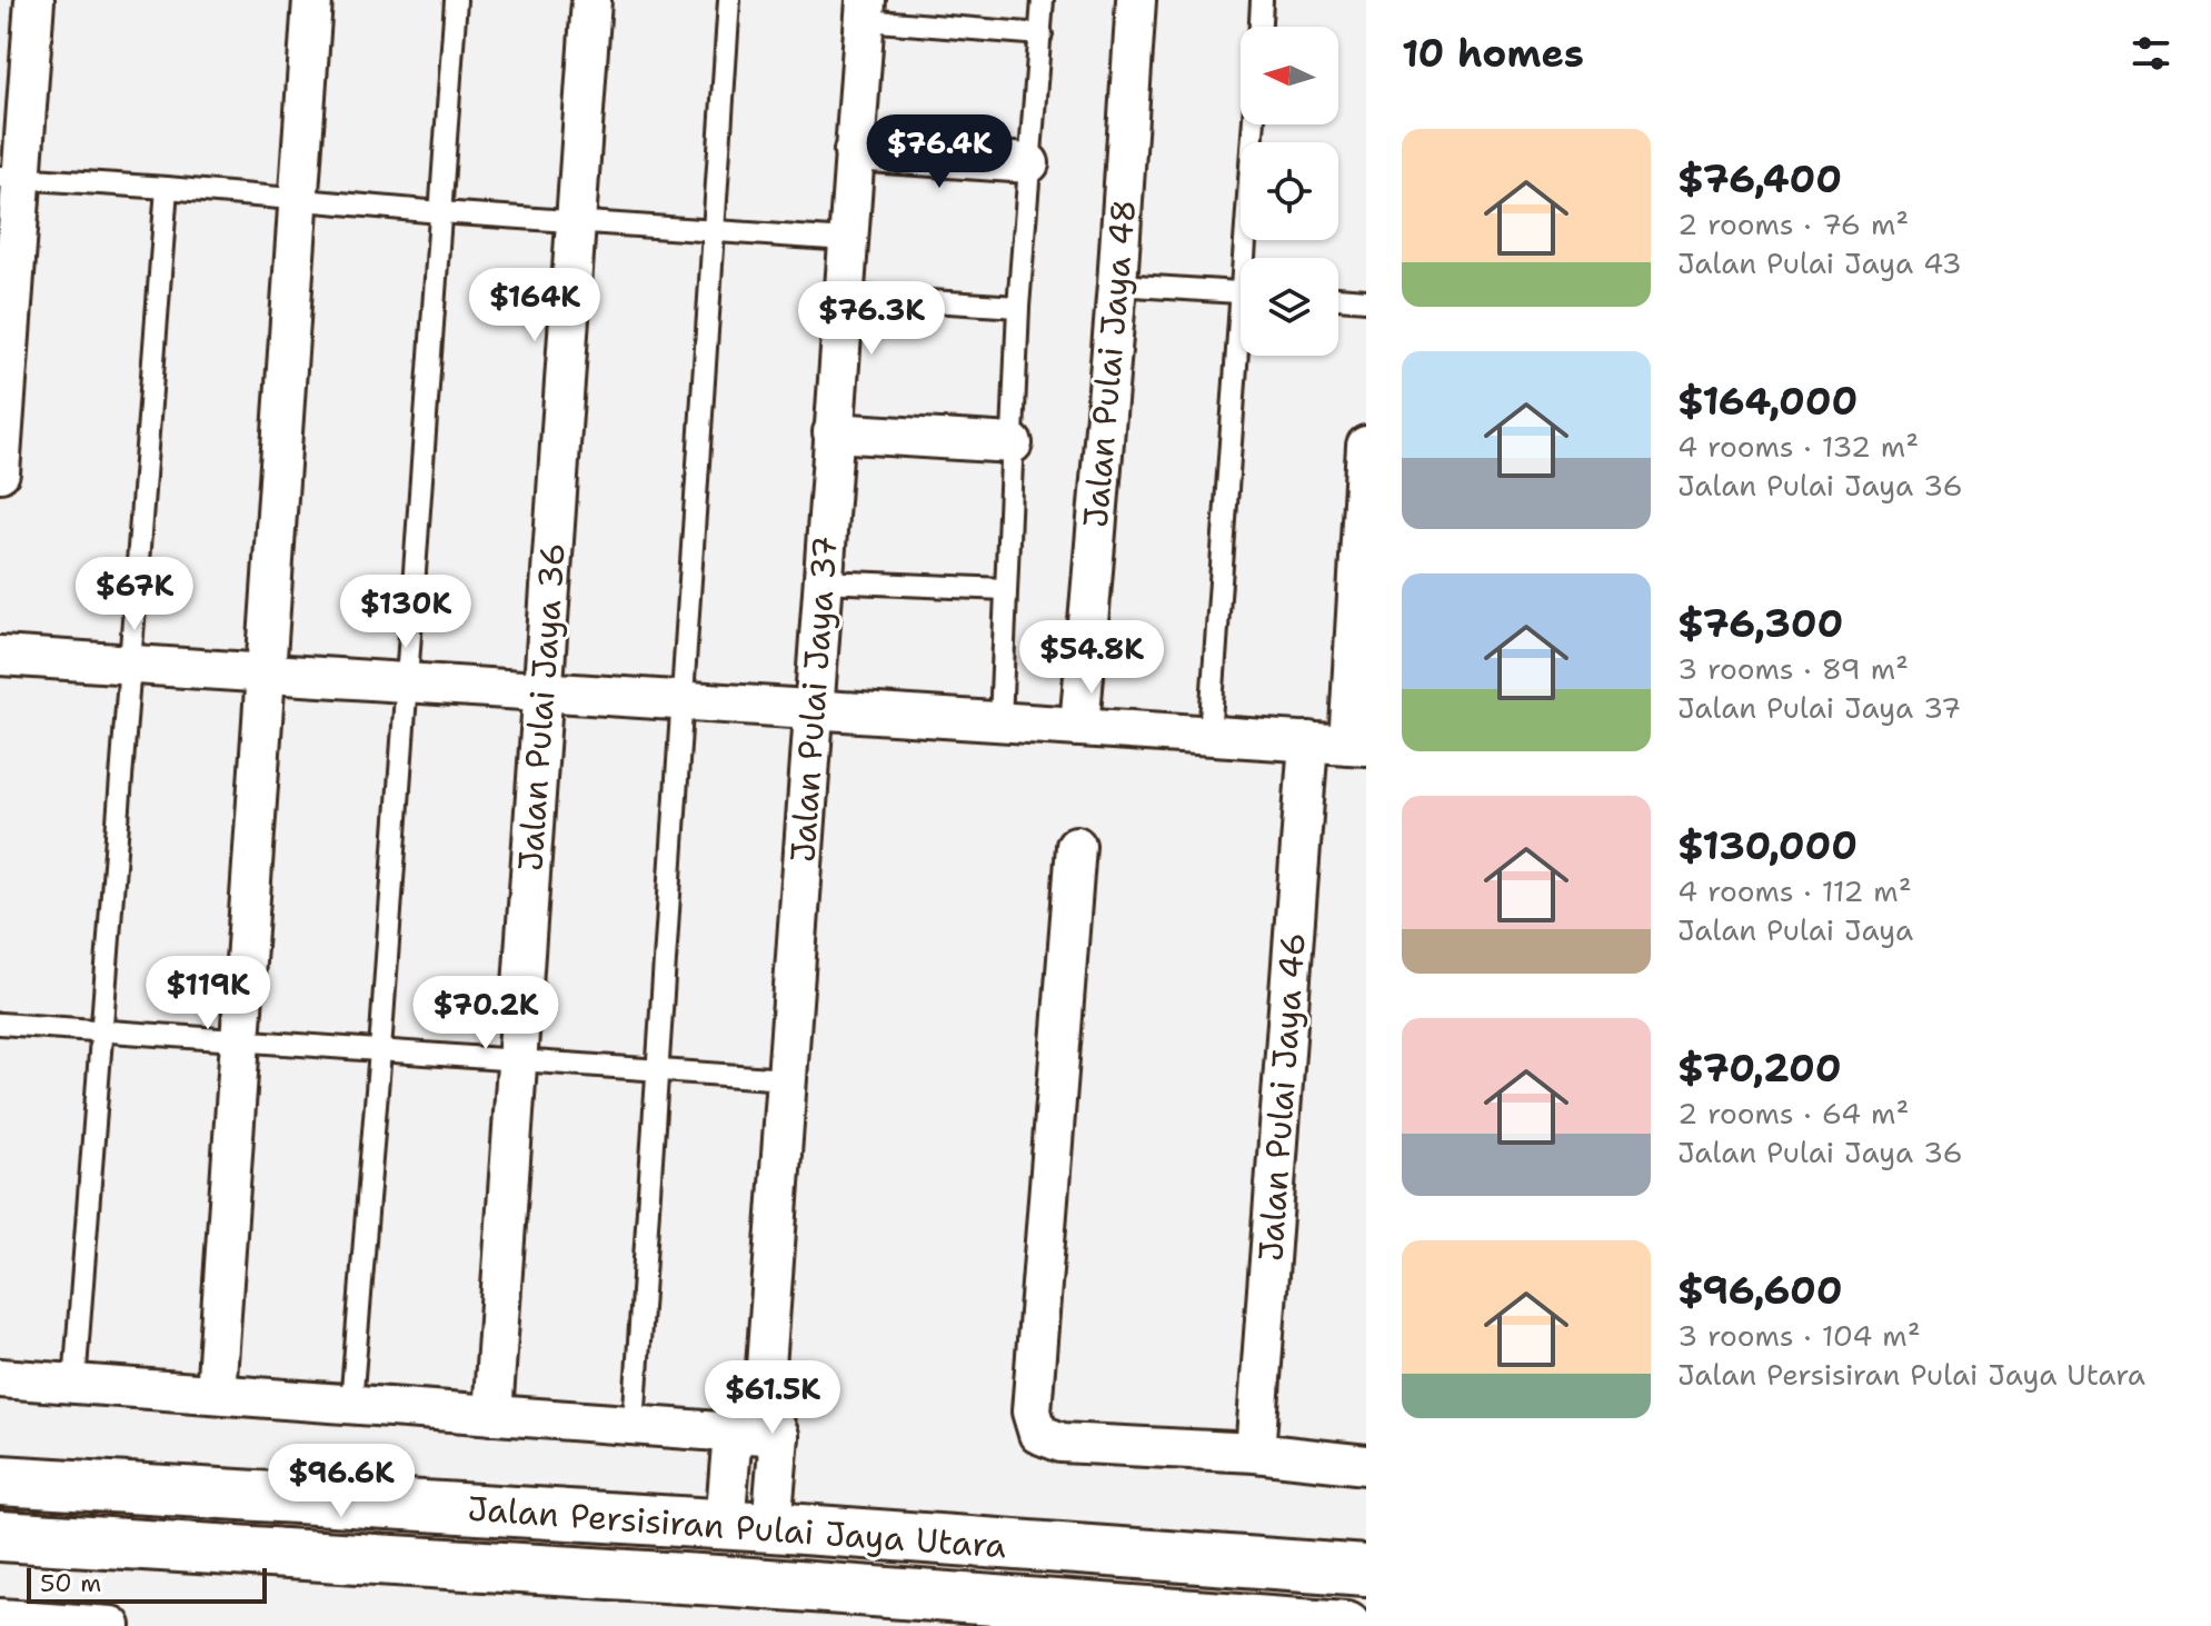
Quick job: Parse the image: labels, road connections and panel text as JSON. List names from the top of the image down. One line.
{"streets":{"street":["Jalan Pulai Jaya 48","Jalan Pulai Jaya 37","Jalan Pulai Jaya 36","Jalan Pulai Jaya 46","Jalan Persisiran Pulai Jaya Utara"]},"scale_bar":"50 m","north":"left","page":{"heading":"10 homes","list":[{"name":"$76,400","note":"2 rooms · 76 m² · Jalan Pulai Jaya 43"},{"name":"$164,000","note":"4 rooms · 132 m² · Jalan Pulai Jaya 36"},{"name":"$76,300","note":"3 rooms · 89 m² · Jalan Pulai Jaya 37"},{"name":"$130,000","note":"4 rooms · 112 m² · Jalan Pulai Jaya"},{"name":"$70,200","note":"2 rooms · 64 m² · Jalan Pulai Jaya 36"},{"name":"$96,600","note":"3 rooms · 104 m² · Jalan Persisiran Pulai Jaya Utara"}],"price":["$76.4K","$164K","$76.3K","$67K","$130K","$54.8K","$119K","$70.2K","$61.5K","$96.6K"],"scale":"50 m"}}
